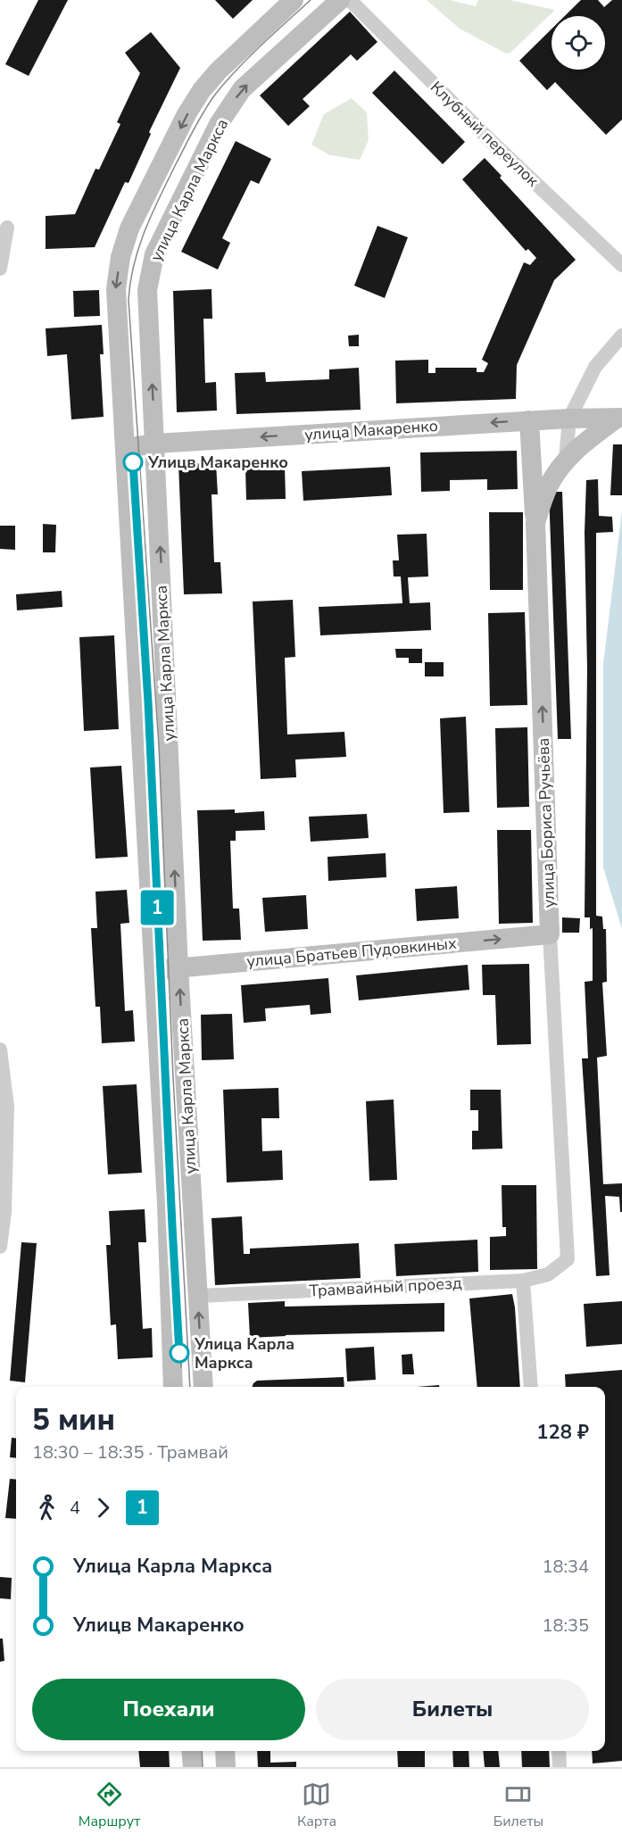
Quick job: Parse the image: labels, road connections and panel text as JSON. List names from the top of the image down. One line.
{"streets":{"main road":["улица Карла Маркса","улица Макаренко","улица Бориса Ручьёва","улица Братьев Пудовкиных"],"street":["Клубный переулок","Трамвайный проезд"]},"crossings":[["улица Карла Маркса","улица Макаренко"],["улица Карла Маркса","улица Братьев Пудовкиных"],["улица Карла Маркса","Трамвайный проезд"],["улица Макаренко","улица Бориса Ручьёва"],["улица Бориса Ручьёва","улица Братьев Пудовкиных"],["улица Бориса Ручьёва","Трамвайный проезд"]],"one_way":["улица Макаренко","улица Бориса Ручьёва","улица Братьев Пудовкиных"],"places":["Улицв Макаренко","Улица Карла Маркса"],"lines":["tram line 1"],"page":{"on_map":"1","heading":["5 мин","18:30 – 18:35 · Трамвай","128 ₽"],"legs":["4","1"],"list":[{"name":"Улица Карла Маркса","value":"18:34"},{"name":"Улицв Макаренко","value":"18:35"}],"buttons":["Поехали","Билеты"],"tabs":["Маршрут","Карта","Билеты"]}}
